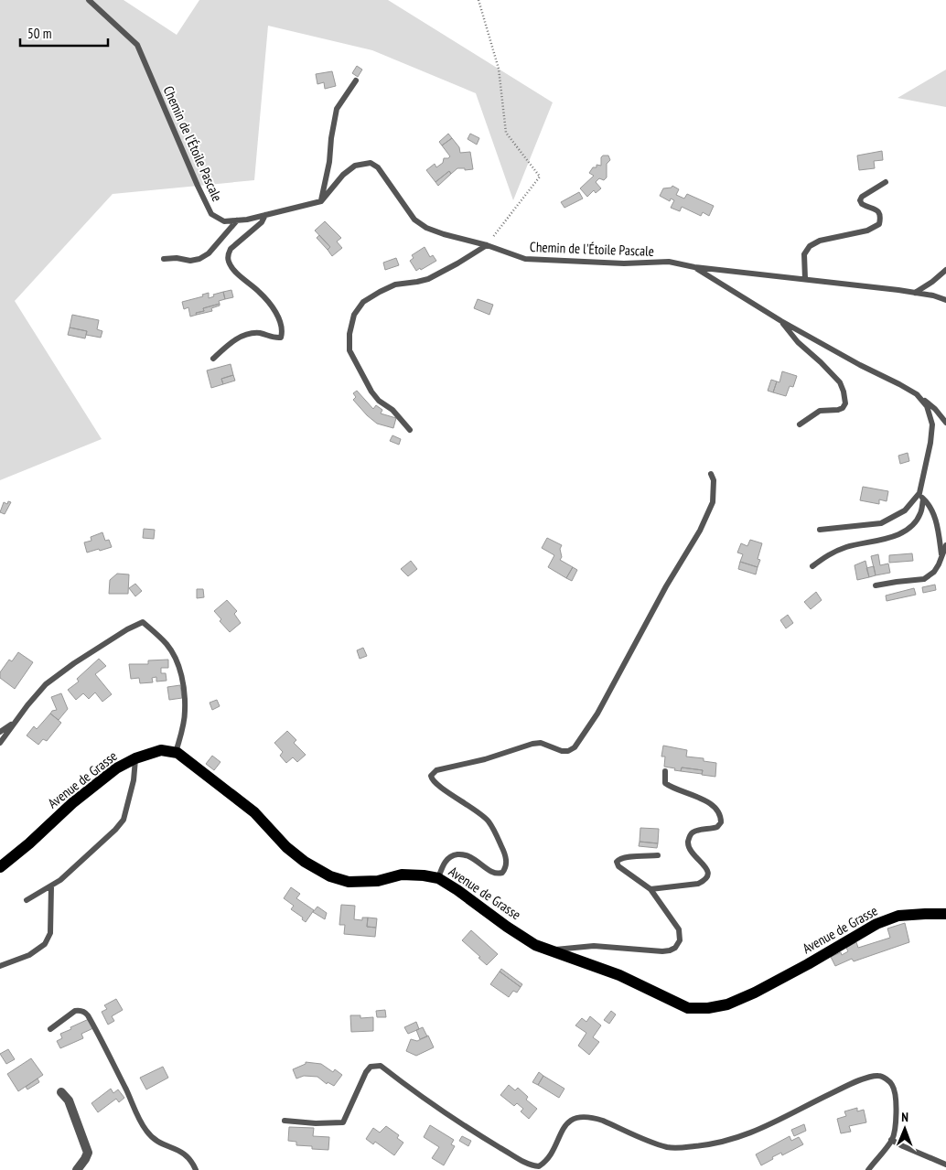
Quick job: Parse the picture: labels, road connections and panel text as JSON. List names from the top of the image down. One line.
{"streets":{"main road":["Avenue de Grasse"],"lane":["Chemin de l'Étoile Pascale"]},"scale_bar":"50 m","north":"top"}
